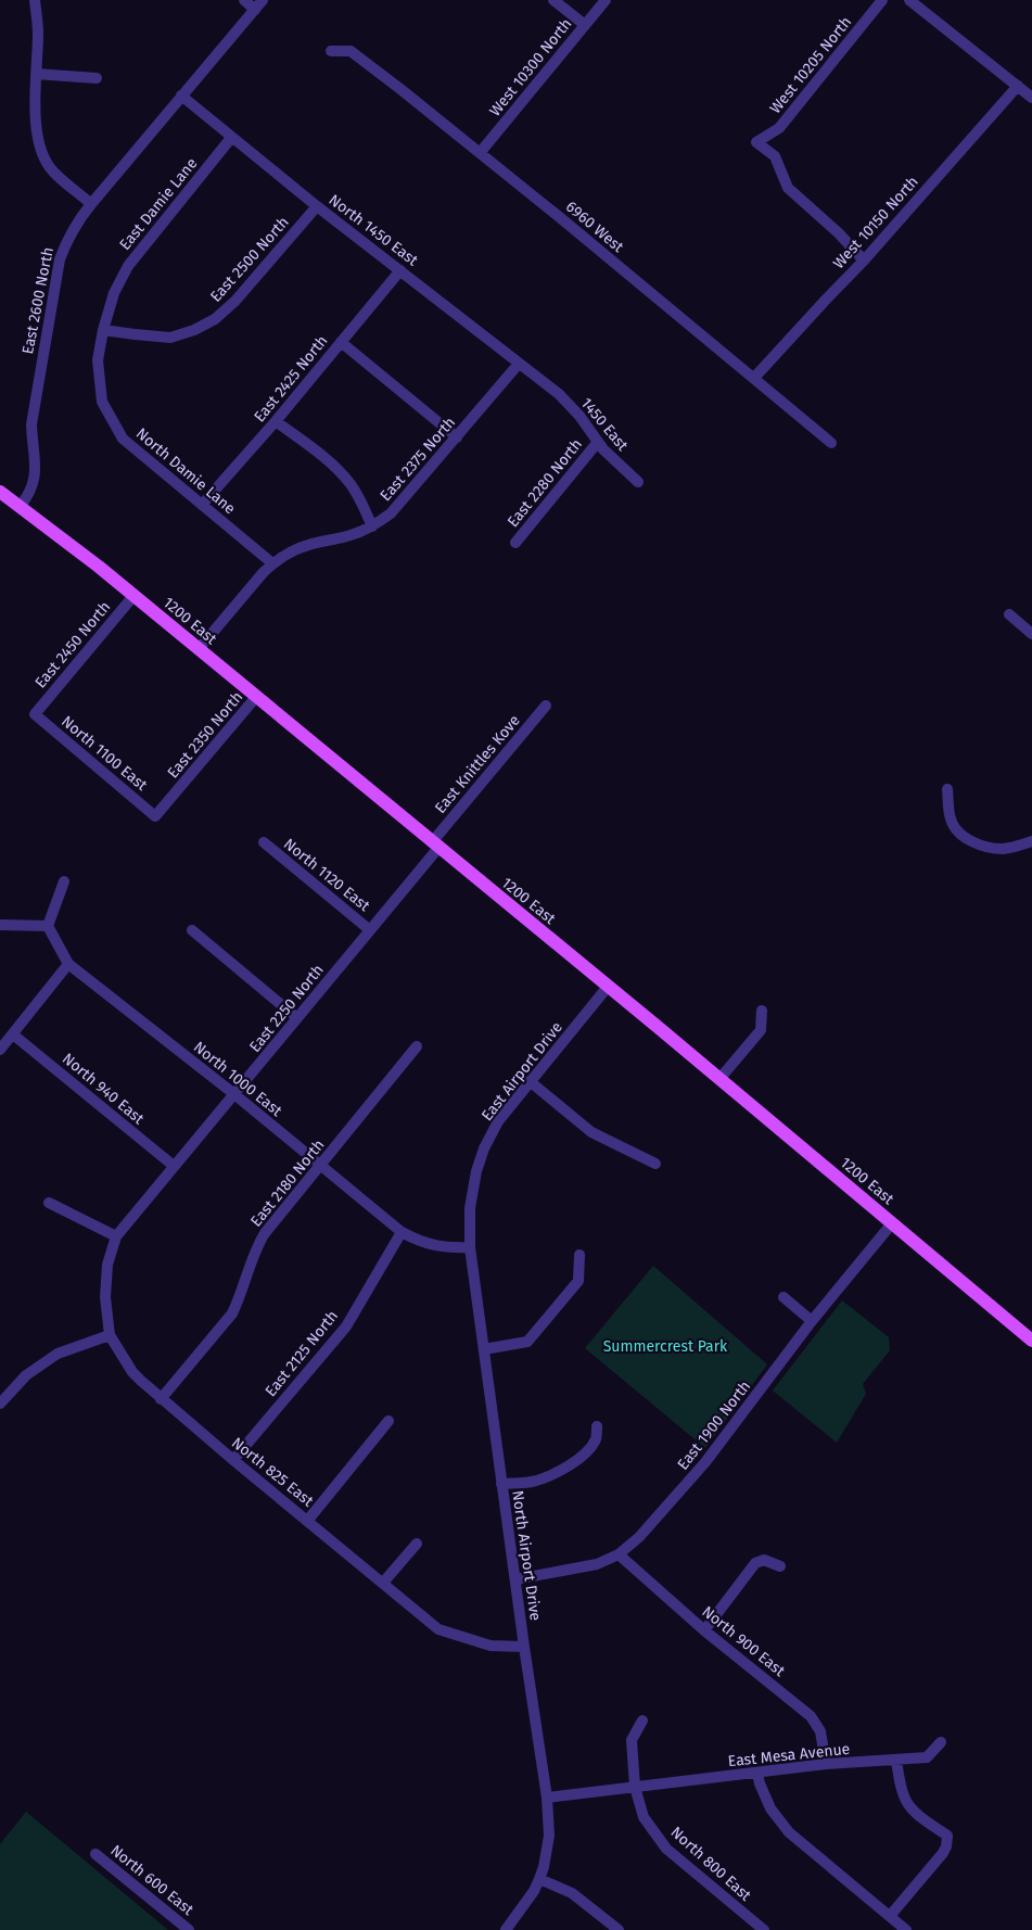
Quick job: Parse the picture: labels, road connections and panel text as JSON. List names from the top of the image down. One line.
{"streets":{"main road":["1200 East"],"street":["West 10205 North","West 10300 North","East Damie Lane","West 10150 North","6960 West","North 1450 East","East 2500 North","East 2600 North","East 2425 North","1450 East","East 2375 North","North Damie Lane","East 2280 North","East 2450 North","East 2350 North","North 1100 East","East Knittles Kove","North 1120 East","East 2250 North","East Airport Drive","North 1000 East","North 940 East","East 2180 North","East 2125 North","East 1900 North","North 825 East","North Airport Drive","North 900 East","East Mesa Avenue","North 800 East","North 600 East"]},"crossings":[["West 10205 North","West 10150 North"],["West 10300 North","6960 West"],["East Damie Lane","North 1450 East"],["East Damie Lane","North Damie Lane"],["West 10150 North","6960 West"],["North 1450 East","East 2500 North"],["North 1450 East","East 2600 North"],["North 1450 East","East 2425 North"],["North 1450 East","1450 East"],["North 1450 East","East 2375 North"],["East 2500 North","North Damie Lane"],["East 2600 North","1200 East"],["East 2425 North","North Damie Lane"],["1450 East","East 2280 North"],["East 2375 North","North Damie Lane"],["East 2375 North","1200 East"],["1200 East","East 2450 North"],["1200 East","East 2350 North"],["1200 East","East Knittles Kove"],["1200 East","East 2250 North"],["1200 East","East Airport Drive"],["1200 East","East 1900 North"],["East 2450 North","North 1100 East"],["East 2350 North","North 1100 East"],["East Knittles Kove","East 2250 North"],["North 1120 East","East 2250 North"],["East 2250 North","North 1000 East"],["East 2250 North","North 940 East"],["East 2250 North","North 825 East"],["East Airport Drive","North 1000 East"],["East Airport Drive","North Airport Drive"],["North 1000 East","East 2180 North"],["North 1000 East","East 2125 North"],["North 1000 East","North Airport Drive"],["East 2180 North","North 825 East"],["East 2125 North","North 825 East"],["East 1900 North","North Airport Drive"],["East 1900 North","North 900 East"],["North 825 East","North Airport Drive"],["North Airport Drive","East Mesa Avenue"],["North 900 East","East Mesa Avenue"],["East Mesa Avenue","North 800 East"]],"parks":["Summercrest Park"]}
